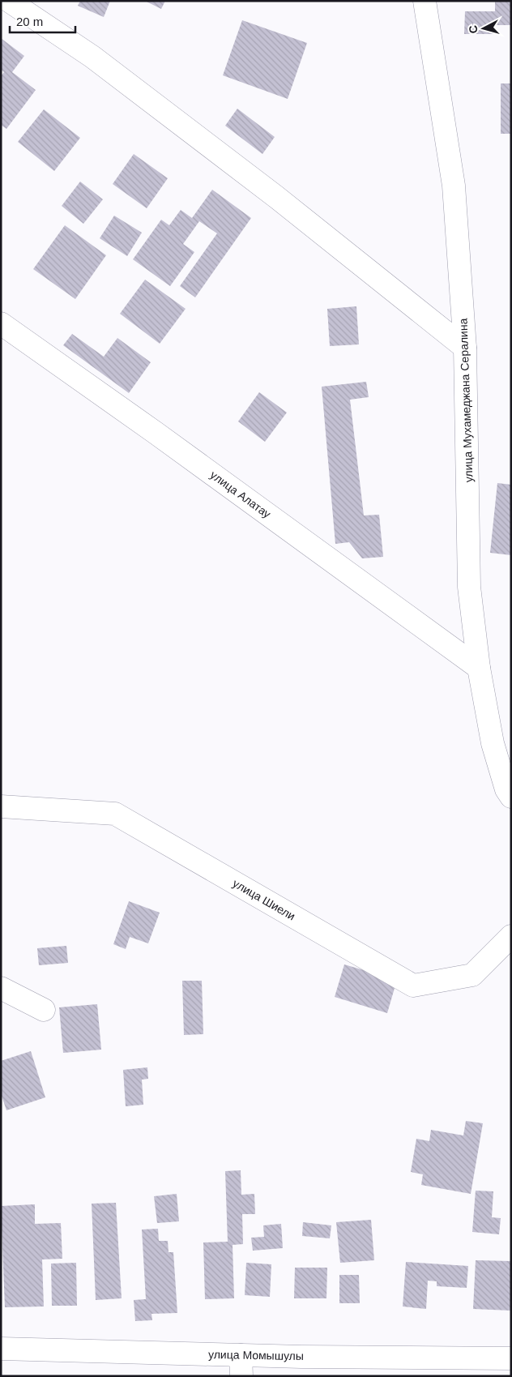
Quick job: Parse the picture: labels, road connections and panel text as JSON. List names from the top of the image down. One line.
{"streets":{"street":["улица Мухамеджана Сералина","улица Алатау","улица Шиели","улица Момышулы"]},"crossings":[["улица Мухамеджана Сералина","улица Алатау"]],"scale_bar":"20 m","north":"left"}
